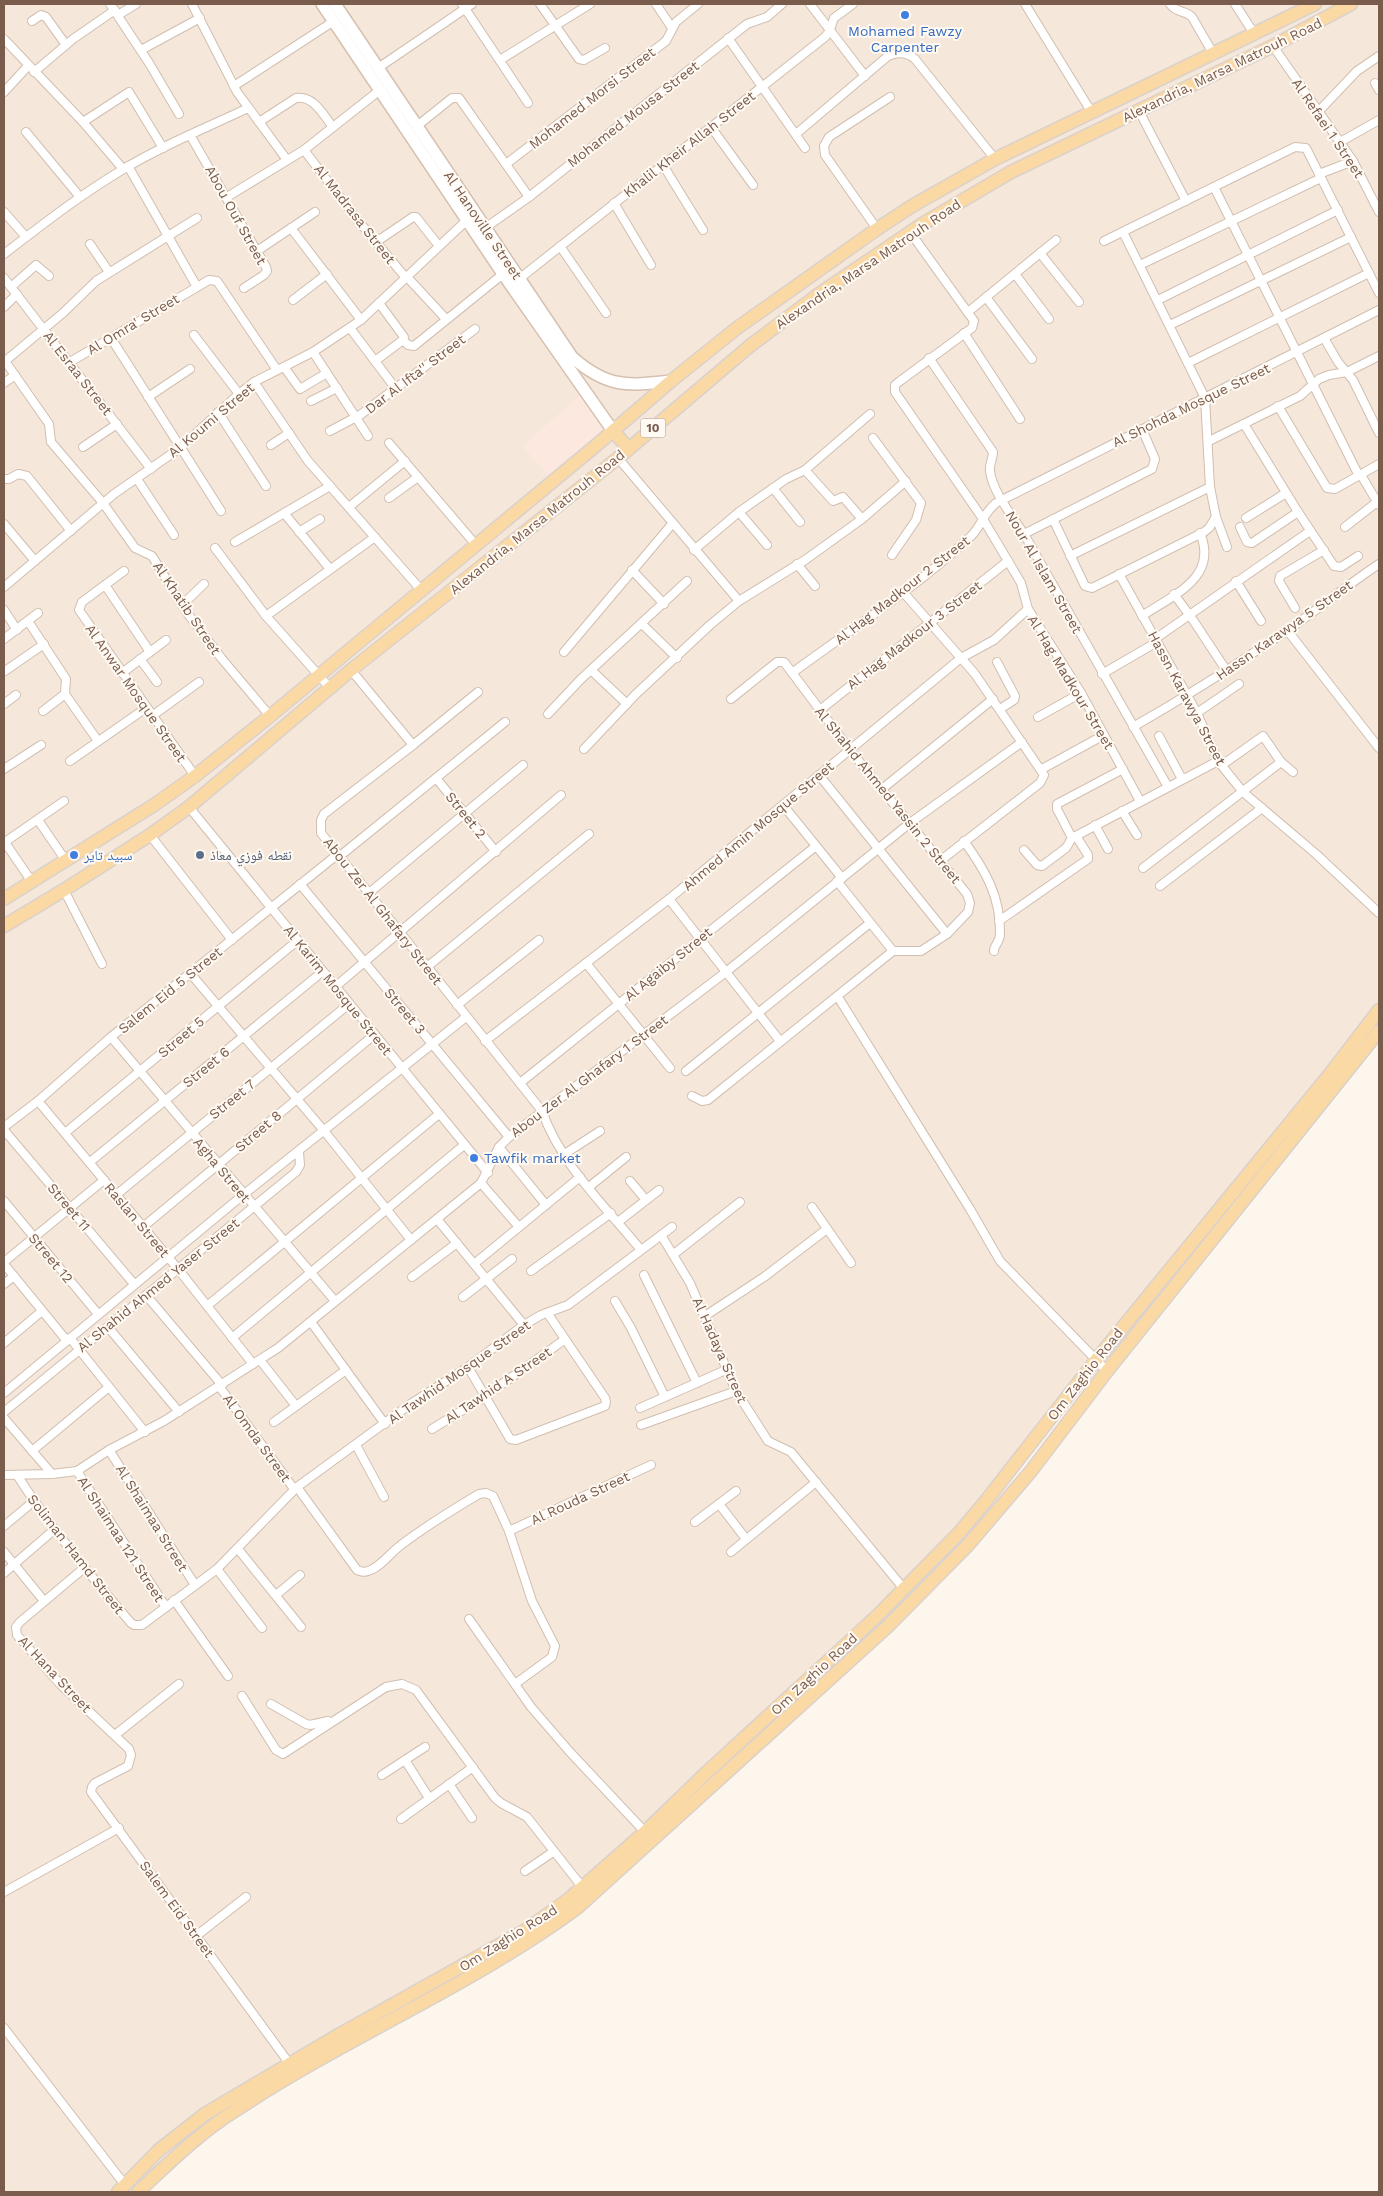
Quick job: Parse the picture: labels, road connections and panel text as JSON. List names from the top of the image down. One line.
{"streets":{"main road":["Alexandria, Marsa Matrouh Road","10","Om Zaghio Road"],"street":["Mohamed Morsi Street","Mohamed Mousa Street","Al Refaei 1 Street","Khalil Kheir Allah Street","Al Madrasa Street","Abou Ouf Street","Al Hanoville Street","Al Omra' Street","Al Esraa Street","Dar Al Ifta'' Street","Al Shohda Mosque Street","Al Koumi Street","Nour Al Islam Street","Al Hag Madkour 2 Street","Al Khatib Street","Hassn Karawya 5 Street","Al Hag Madkour 3 Street","Al Hag Madkour Street","Al Anwar Mosque Street","Hassn Karawya Street","Al Shahid Ahmed Yassin 2 Street","Street 2","Ahmed Amin Mosque Street","Abou Zer Al Ghafary Street","Al Agaiby Street","Salem Eid 5 Street","Al Karim Mosque Street","Street 3","Street 5","Street 6","Abou Zer Al Ghafary 1 Street","Street 7","Street 8","Agha Street","Street 11","Raslan Street","Street 12","Al Shahid Ahmed Yaser Street","Al Hadaya Street","Al Tawhid Mosque Street","Al Tawhid A Street","Al Omda Street","Al Rouda Street","Al Shaimaa Street","Al Shaimaa 121 Street","Soliman Hamd Street","Al Hana Street","Salem Eid Street"]},"crossings":[["Alexandria, Marsa Matrouh Road","Al Refaei 1 Street"],["Alexandria, Marsa Matrouh Road","Al Hanoville Street"],["Alexandria, Marsa Matrouh Road","Al Khatib Street"],["Alexandria, Marsa Matrouh Road","Al Anwar Mosque Street"],["Alexandria, Marsa Matrouh Road","Al Karim Mosque Street"],["Mohamed Mousa Street","Al Hanoville Street"],["Khalil Kheir Allah Street","Al Hanoville Street"],["Al Madrasa Street","Al Koumi Street"],["Al Hanoville Street","Al Koumi Street"],["Al Omra' Street","Al Esraa Street"],["Al Esraa Street","Al Koumi Street"],["Al Shohda Mosque Street","Nour Al Islam Street"],["Al Shohda Mosque Street","Al Hag Madkour 2 Street"],["Al Koumi Street","Al Khatib Street"],["Nour Al Islam Street","Al Hag Madkour 2 Street"],["Nour Al Islam Street","Hassn Karawya 5 Street"],["Nour Al Islam Street","Al Hag Madkour Street"],["Al Hag Madkour 2 Street","Al Hag Madkour Street"],["Al Hag Madkour 2 Street","Al Shahid Ahmed Yassin 2 Street"],["Hassn Karawya 5 Street","Hassn Karawya Street"],["Al Hag Madkour 3 Street","Al Hag Madkour Street"],["Al Hag Madkour 3 Street","Al Shahid Ahmed Yassin 2 Street"],["Al Hag Madkour Street","Ahmed Amin Mosque Street"],["Al Shahid Ahmed Yassin 2 Street","Ahmed Amin Mosque Street"],["Al Shahid Ahmed Yassin 2 Street","Abou Zer Al Ghafary 1 Street"],["Street 2","Salem Eid 5 Street"],["Ahmed Amin Mosque Street","Abou Zer Al Ghafary Street"],["Abou Zer Al Ghafary Street","Al Agaiby Street"],["Abou Zer Al Ghafary Street","Salem Eid 5 Street"],["Abou Zer Al Ghafary Street","Abou Zer Al Ghafary 1 Street"],["Abou Zer Al Ghafary Street","Al Shahid Ahmed Yaser Street"],["Abou Zer Al Ghafary Street","Al Tawhid Mosque Street"],["Salem Eid 5 Street","Al Karim Mosque Street"],["Salem Eid 5 Street","Street 3"],["Salem Eid 5 Street","Agha Street"],["Salem Eid 5 Street","Street 11"],["Salem Eid 5 Street","Raslan Street"],["Al Karim Mosque Street","Street 5"],["Al Karim Mosque Street","Street 6"],["Al Karim Mosque Street","Abou Zer Al Ghafary 1 Street"],["Al Karim Mosque Street","Street 7"],["Al Karim Mosque Street","Street 8"],["Al Karim Mosque Street","Al Shahid Ahmed Yaser Street"],["Street 3","Abou Zer Al Ghafary 1 Street"],["Street 3","Al Shahid Ahmed Yaser Street"],["Street 5","Agha Street"],["Street 5","Raslan Street"],["Street 6","Agha Street"],["Street 6","Raslan Street"],["Abou Zer Al Ghafary 1 Street","Agha Street"],["Abou Zer Al Ghafary 1 Street","Raslan Street"],["Abou Zer Al Ghafary 1 Street","Al Omda Street"],["Abou Zer Al Ghafary 1 Street","Al Shaimaa Street"],["Abou Zer Al Ghafary 1 Street","Al Shaimaa 121 Street"],["Abou Zer Al Ghafary 1 Street","Soliman Hamd Street"],["Street 7","Agha Street"],["Street 7","Raslan Street"],["Street 8","Agha Street"],["Street 8","Raslan Street"],["Agha Street","Al Shahid Ahmed Yaser Street"],["Street 11","Al Shahid Ahmed Yaser Street"],["Raslan Street","Al Shahid Ahmed Yaser Street"],["Street 12","Al Shahid Ahmed Yaser Street"],["Al Hadaya Street","Al Tawhid Mosque Street"],["Al Tawhid Mosque Street","Al Omda Street"],["Al Tawhid Mosque Street","Soliman Hamd Street"],["Om Zaghio Road","Salem Eid Street"],["Al Omda Street","Al Rouda Street"],["Al Omda Street","Soliman Hamd Street"],["Al Shaimaa Street","Soliman Hamd Street"],["Al Shaimaa 121 Street","Soliman Hamd Street"],["Soliman Hamd Street","Al Hana Street"],["Al Hana Street","Salem Eid Street"]],"places":["Mohamed Fawzy Carpenter","سبيد تاير","نقطه فوزي معاذ","Tawfik market"]}
